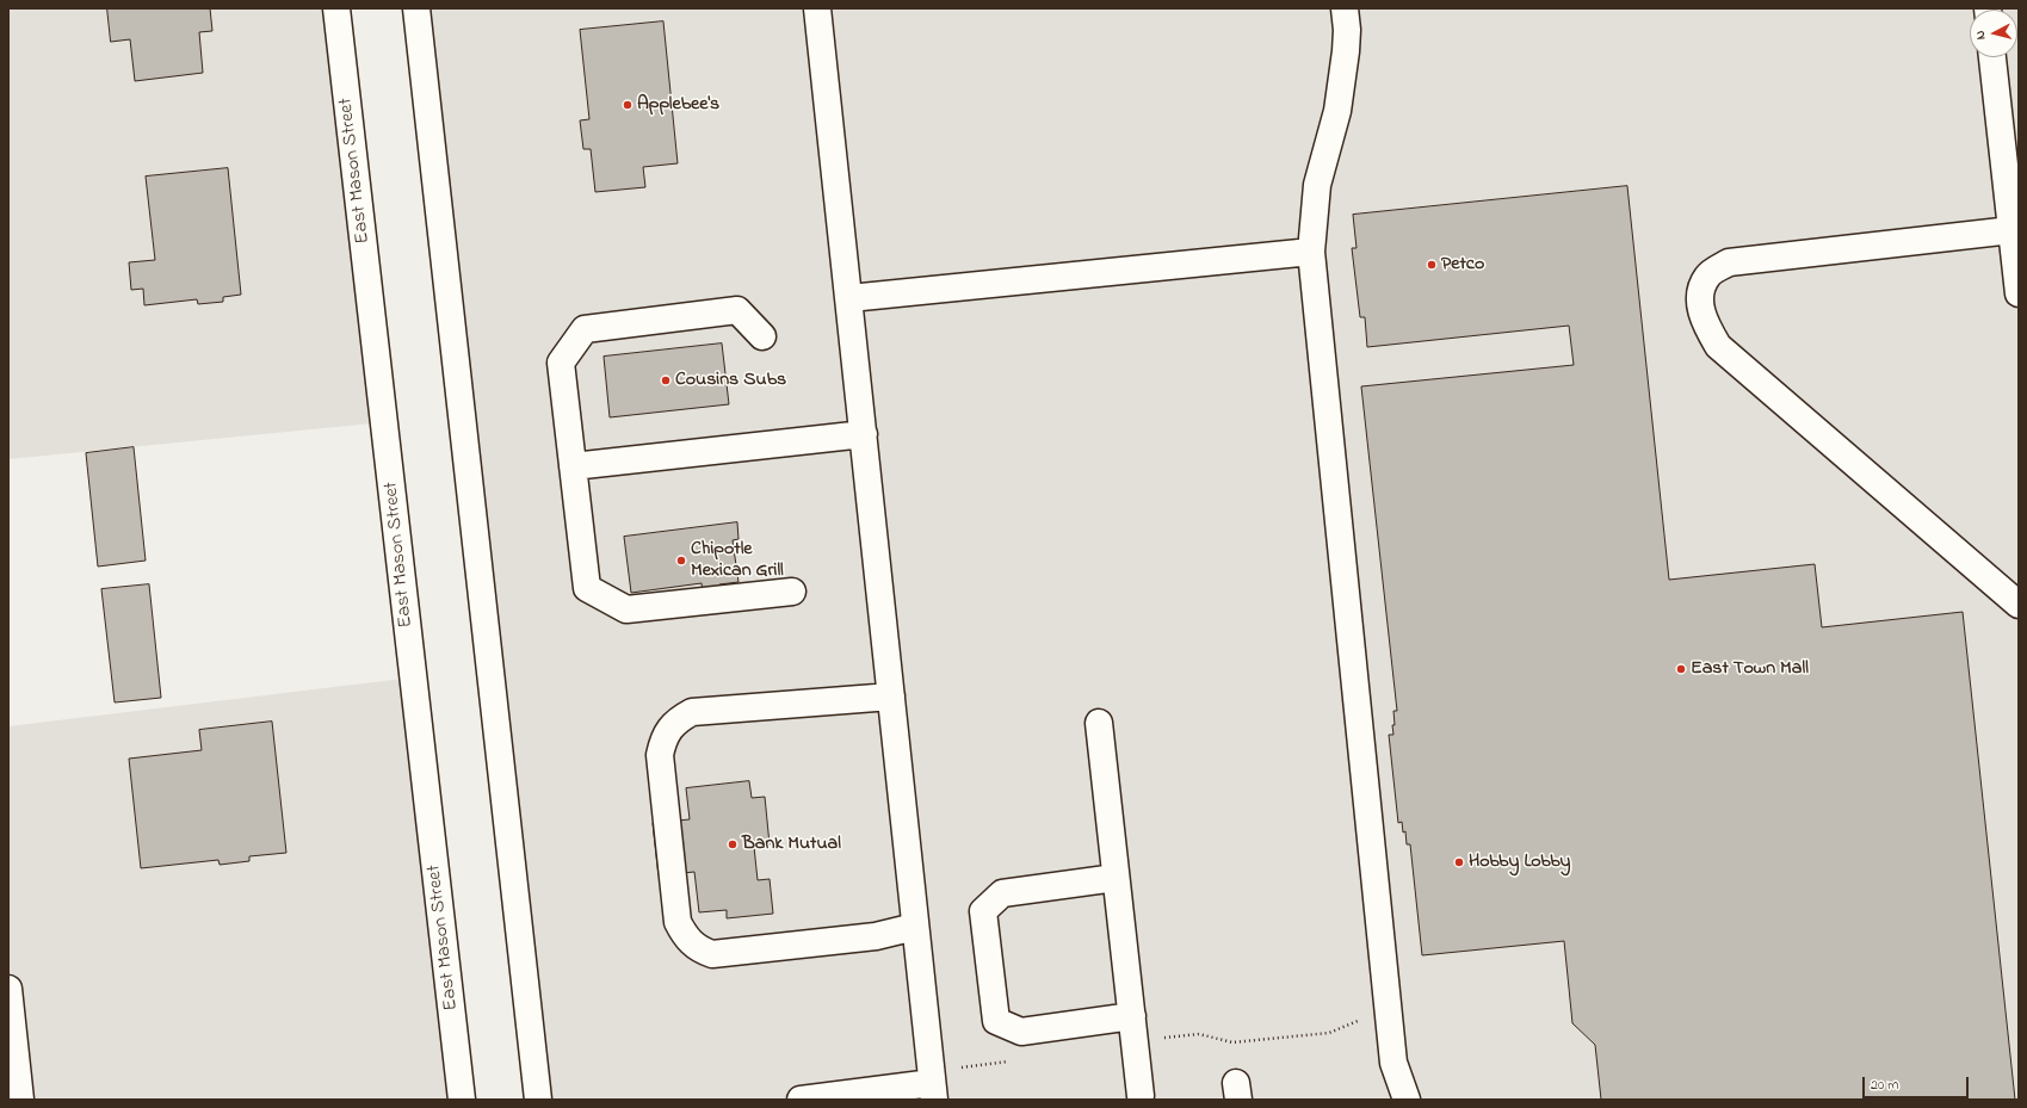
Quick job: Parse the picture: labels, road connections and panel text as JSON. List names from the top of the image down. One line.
{"streets":{"main road":["East Mason Street"]},"places":["Applebee's","Petco","Cousins Subs","Chipotle Mexican Grill","East Town Mall","Bank Mutual","Hobby Lobby"],"scale_bar":"20 m","north":"left"}
